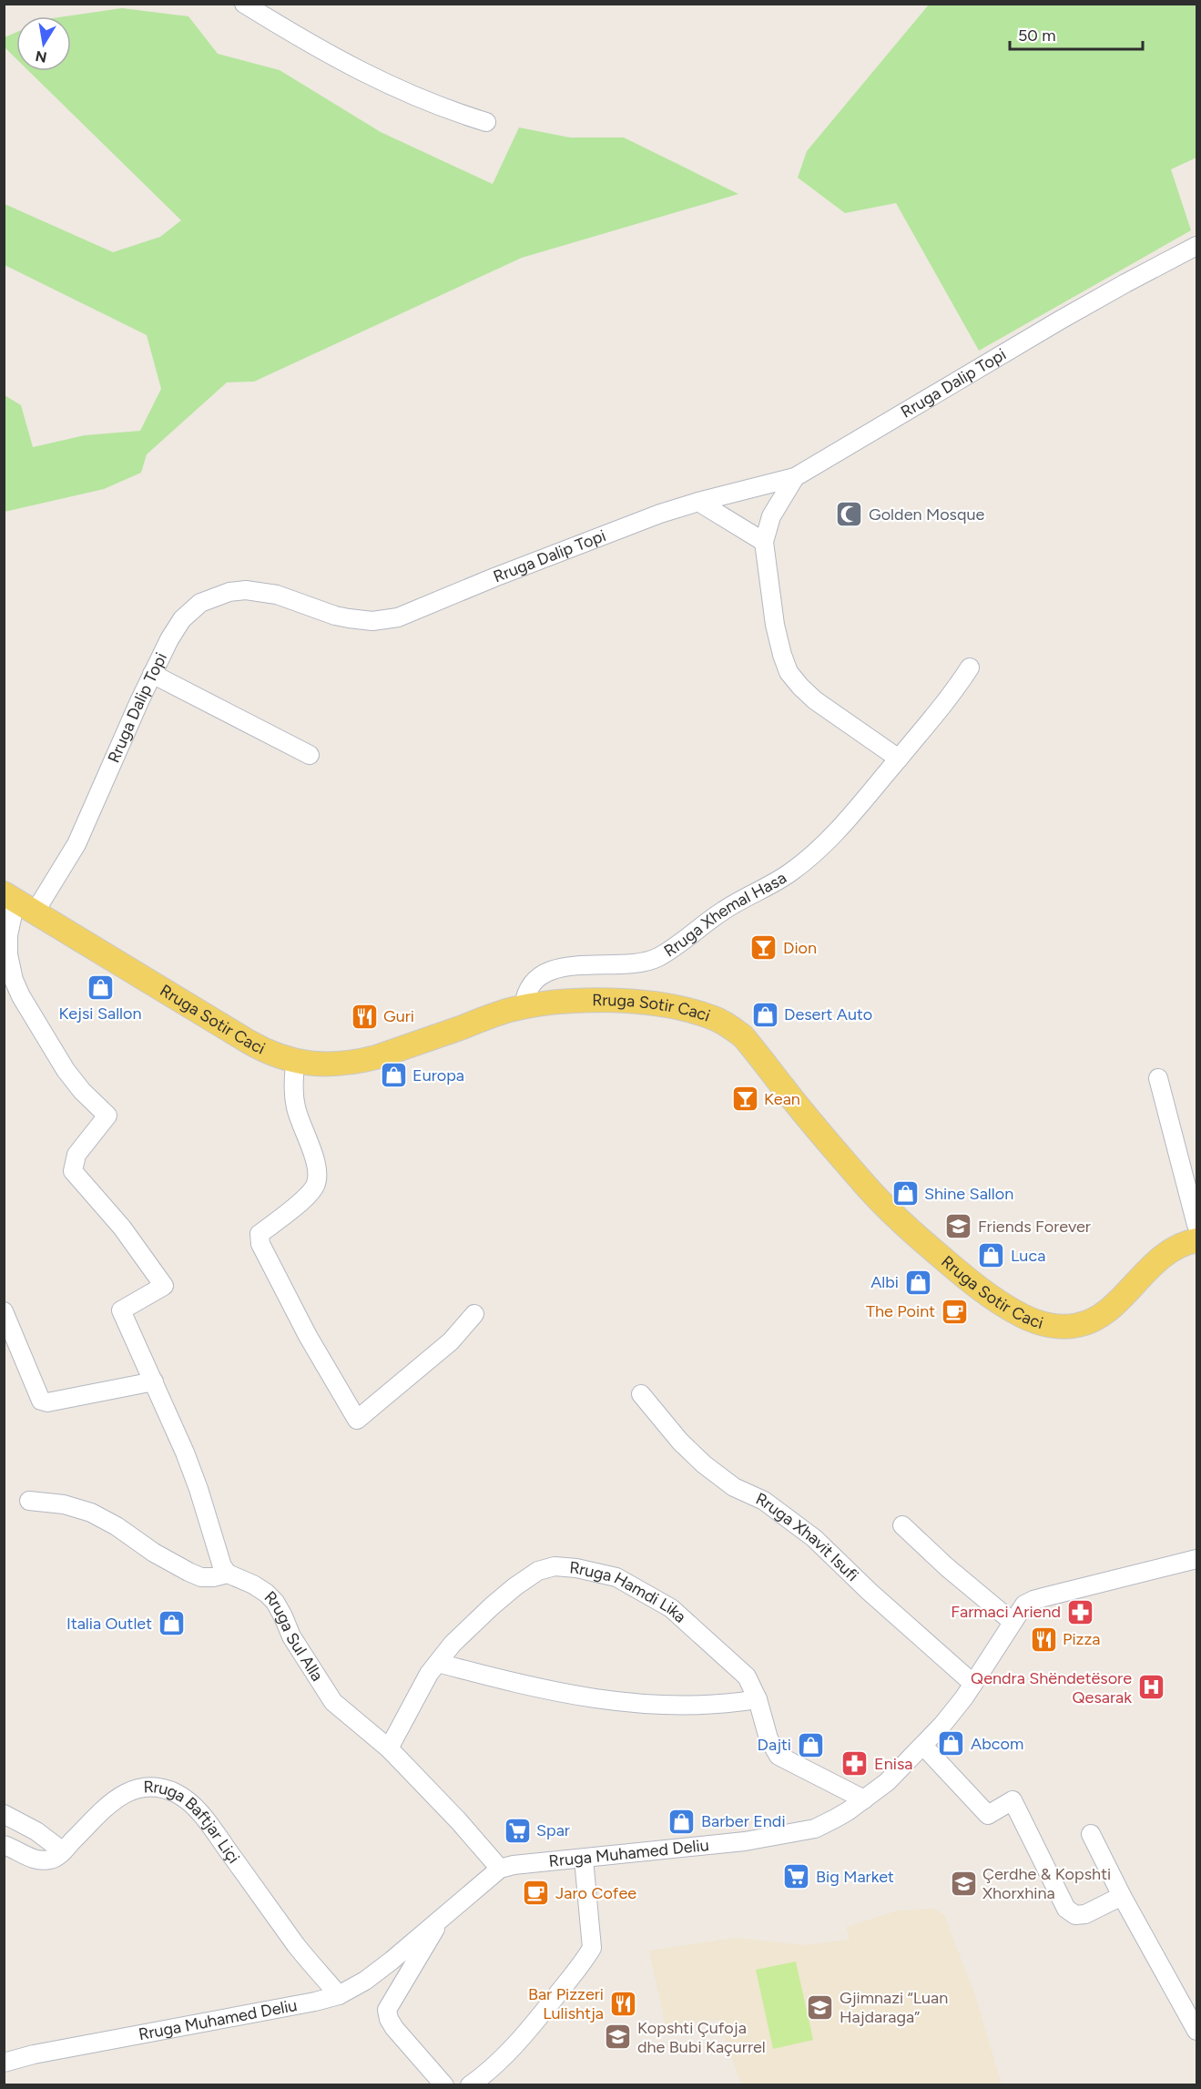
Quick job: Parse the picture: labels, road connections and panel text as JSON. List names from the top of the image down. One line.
{"streets":{"main road":["Rruga Sotir Caci"],"street":["Rruga Dalip Topi","Rruga Xhemal Hasa","Rruga Xhavit Isufi","Rruga Hamdi Lika","Rruga Sul Alla","Rruga Baftjar Liçi","Rruga Muhamed Deliu"]},"crossings":[["Rruga Dalip Topi","Rruga Sotir Caci"],["Rruga Xhemal Hasa","Rruga Sotir Caci"],["Rruga Xhavit Isufi","Rruga Muhamed Deliu"],["Rruga Hamdi Lika","Rruga Sul Alla"],["Rruga Hamdi Lika","Rruga Muhamed Deliu"],["Rruga Sul Alla","Rruga Muhamed Deliu"],["Rruga Baftjar Liçi","Rruga Muhamed Deliu"]],"places":{"mosque":["Golden Mosque"],"bar":["Dion","Kean"],"shop":["Kejsi Sallon","Desert Auto","Europa","Shine Sallon","Luca","Albi","Italia Outlet","Abcom","Dajti","Barber Endi"],"restaurant":["Guri","Pizza","Bar Pizzeri Lulishtja"],"school or university":["Friends Forever","Çerdhe & Kopshti Xhorxhina","Gjimnazi “Luan Hajdaraga”","Kopshti Çufoja dhe Bubi Kaçurrel"],"cafe":["The Point","Jaro Cofee"],"pharmacy":["Farmaci Ariend","Enisa"],"hospital":["Qendra Shëndetësore Qesarak"],"supermarket":["Spar","Big Market"]},"scale_bar":"50 m","north":"bottom"}
